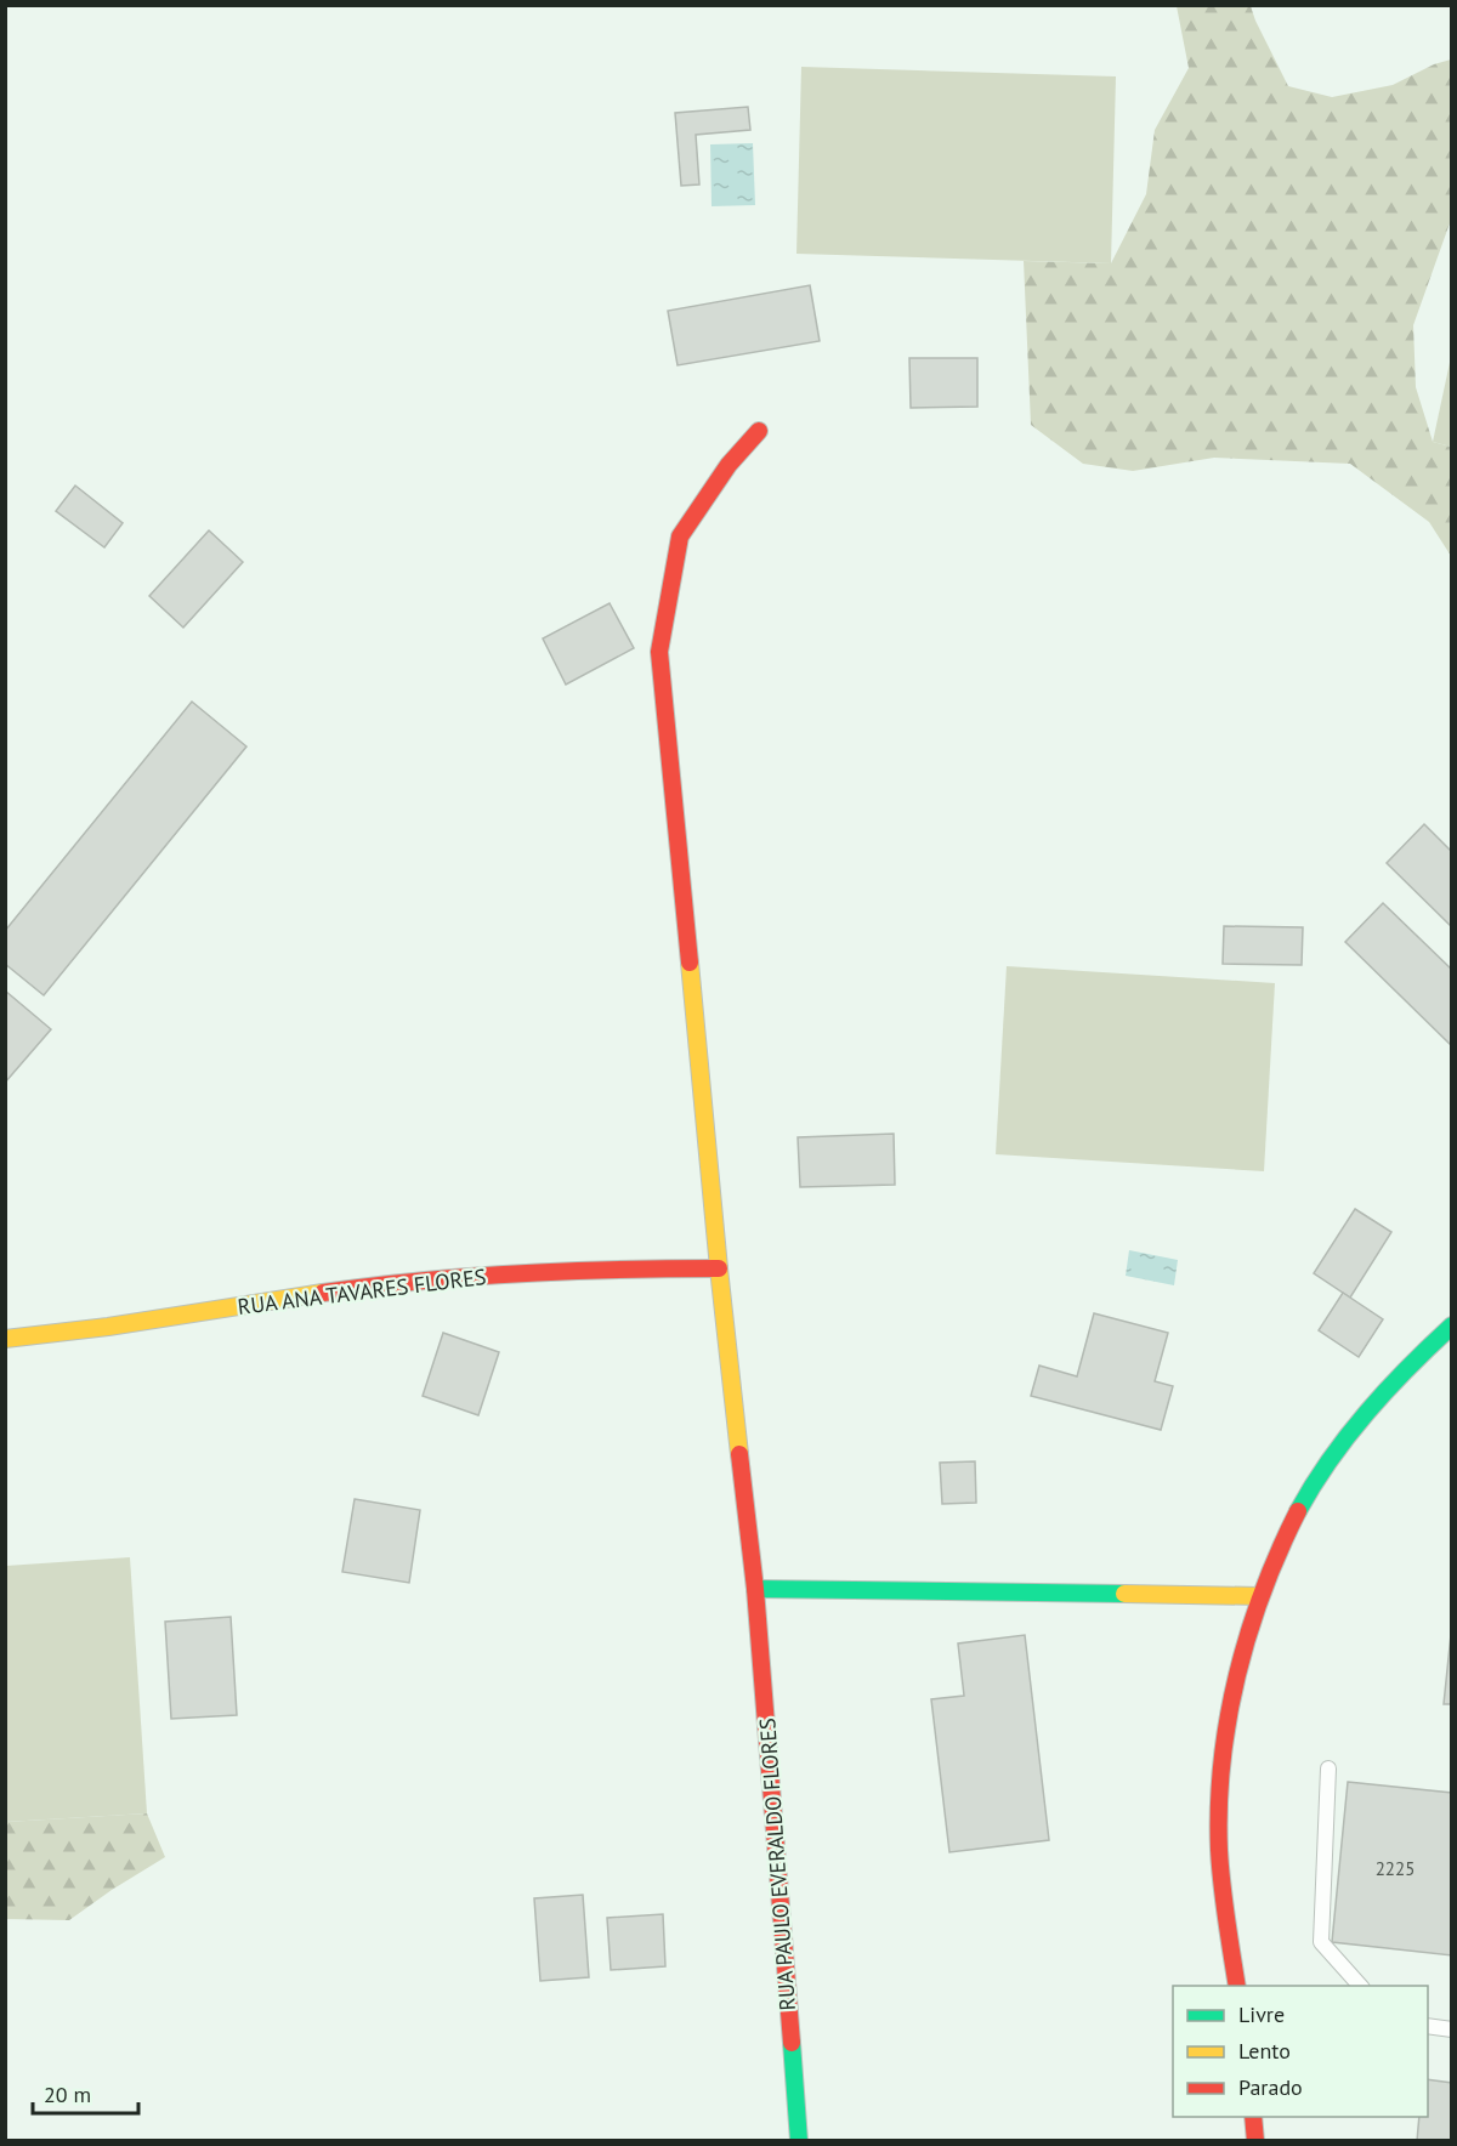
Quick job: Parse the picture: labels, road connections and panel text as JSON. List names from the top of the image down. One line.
{"streets":{"street":["RUA ANA TAVARES FLORES","RUA PAULO EVERALDO FLORES"]},"crossings":[["RUA ANA TAVARES FLORES","RUA PAULO EVERALDO FLORES"]],"house_numbers":["2225"],"legend":["Livre","Lento","Parado"],"scale_bar":"20 m"}
